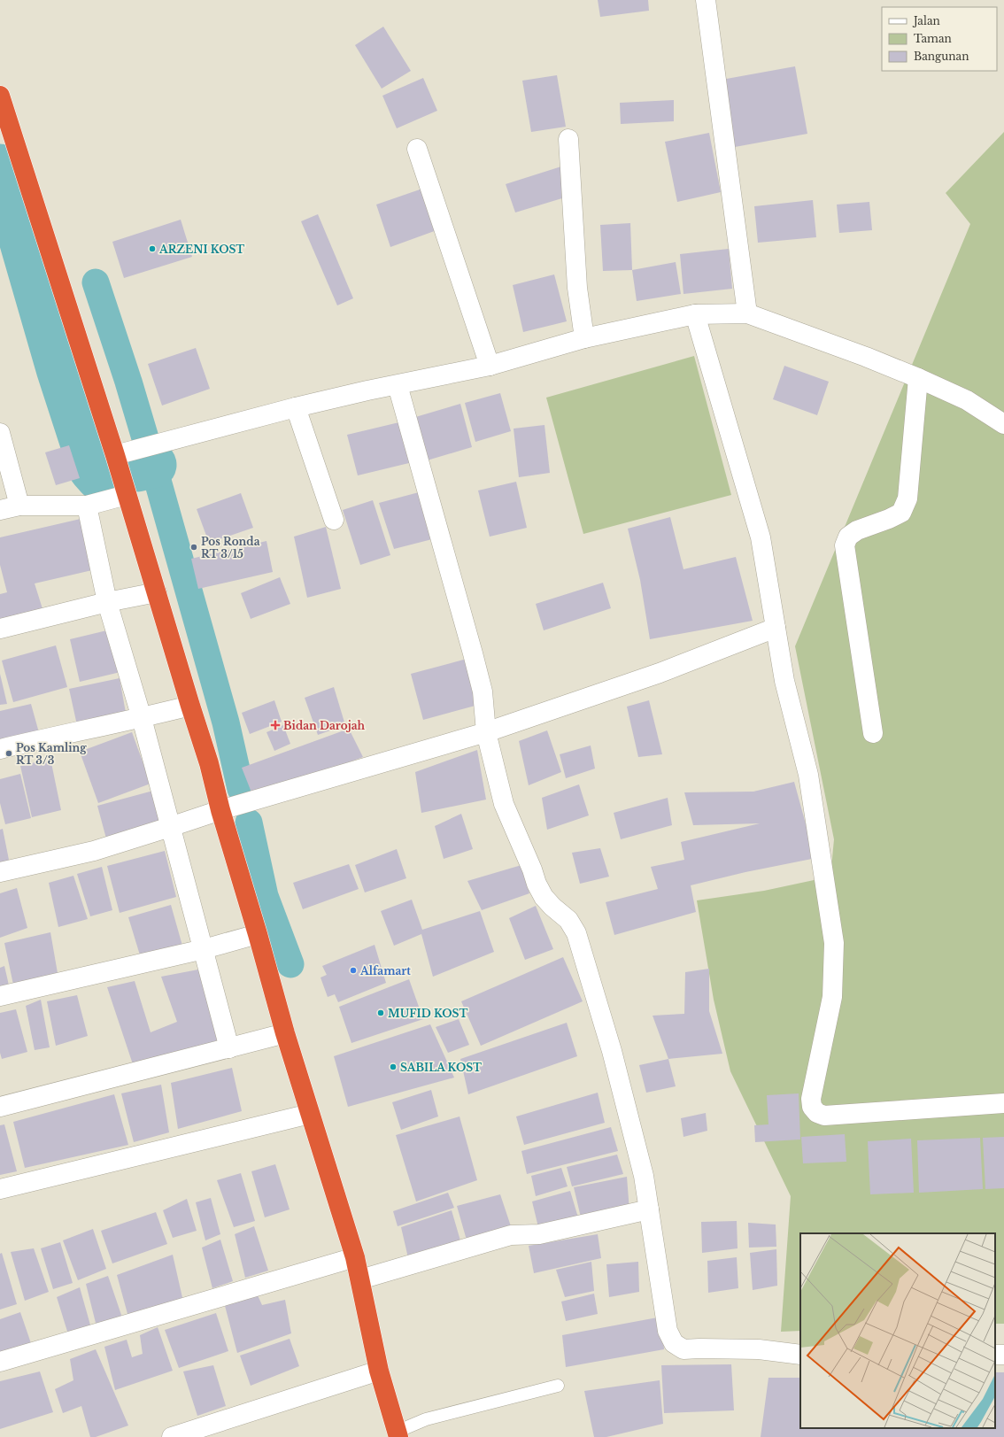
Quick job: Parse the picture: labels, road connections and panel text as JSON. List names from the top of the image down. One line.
{"places":{"other":["ARZENI KOST","Pos Ronda RT 3/15","Pos Kamling RT 3/3","Alfamart","MUFID KOST","SABILA KOST"],"health":["Bidan Darojah"]},"legend":["Jalan","Taman","Bangunan"]}
